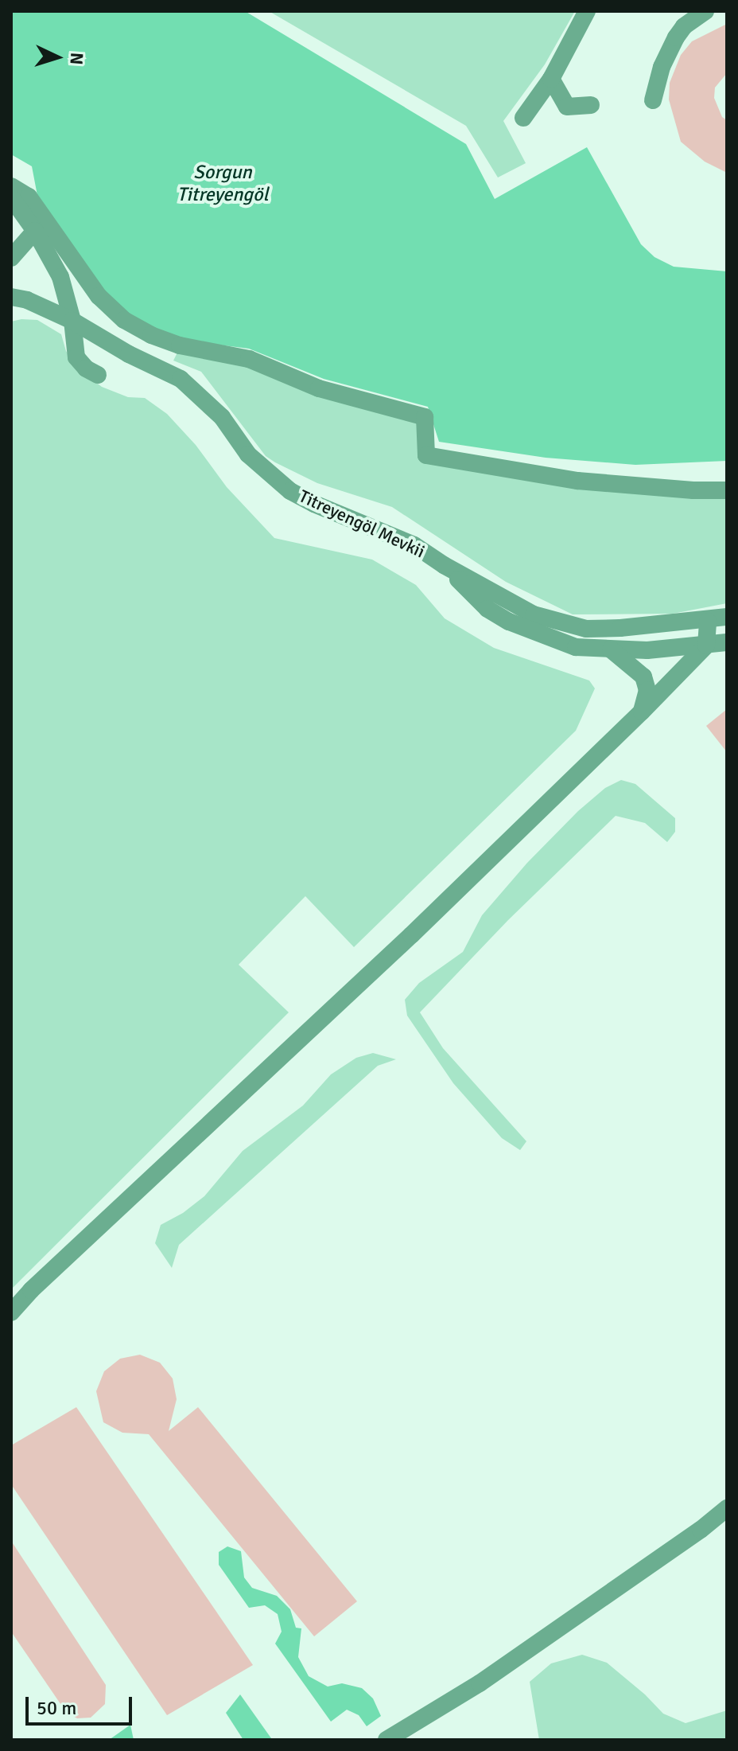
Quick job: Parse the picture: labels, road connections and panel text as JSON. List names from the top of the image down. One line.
{"streets":{"street":["Titreyengöl Mevkii"]},"water":["Sorgun Titreyengöl"],"scale_bar":"50 m","north":"right"}
